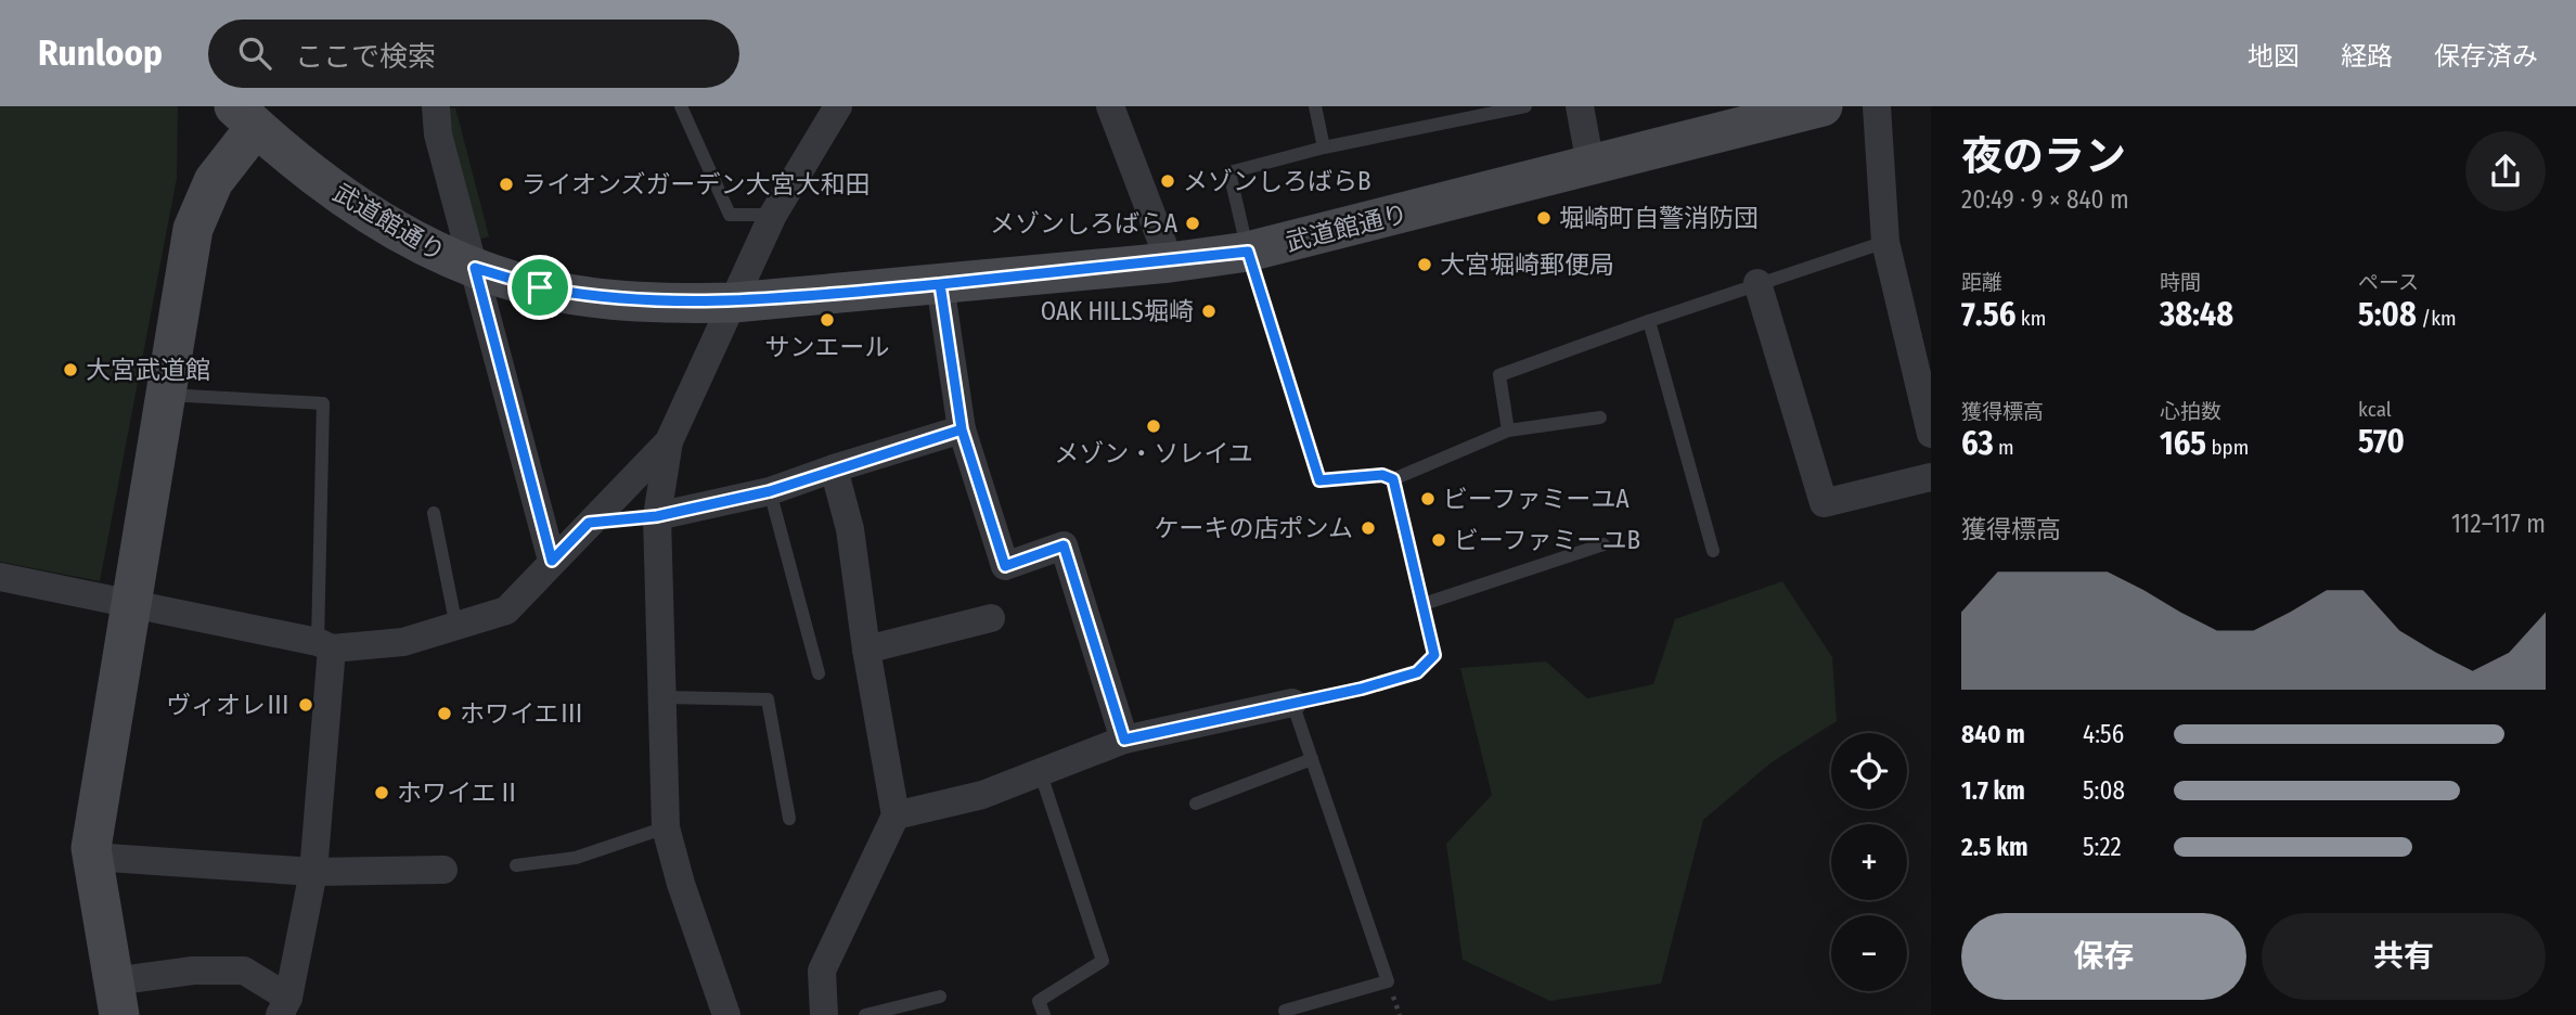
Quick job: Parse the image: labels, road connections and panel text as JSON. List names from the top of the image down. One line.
{"streets":{"street":["武道館通り"]},"places":["メゾンしろばらB","ライオンズガーデン大宮大和田","堀崎町自警消防団","メゾンしろばらA","大宮堀崎郵便局","OAK HILLS堀崎","サンエール","大宮武道館","メゾン・ソレイユ","ビーファミーユA","ケーキの店ポンム","ビーファミーユB","ヴィオレⅢ","ホワイエⅢ","ホワイエⅡ"],"page":{"header":"Runloop","search":"ここで検索","nav":["地図","経路","保存済み"],"heading":["夜のラン","20:49 · 9 × 840 m"],"stats":[["距離","7.56 km"],["時間","38:48"],["ペース","5:08 /km"],["獲得標高","63 m"],["心拍数","165 bpm"],["kcal","570"]],"chart":["獲得標高","112–117 m"],"list":[{"name":"840 m","note":"4:56"},{"name":"1.7 km","note":"5:08"},{"name":"2.5 km","note":"5:22"}],"map_buttons":["+","−"],"buttons":["保存","共有"]}}
